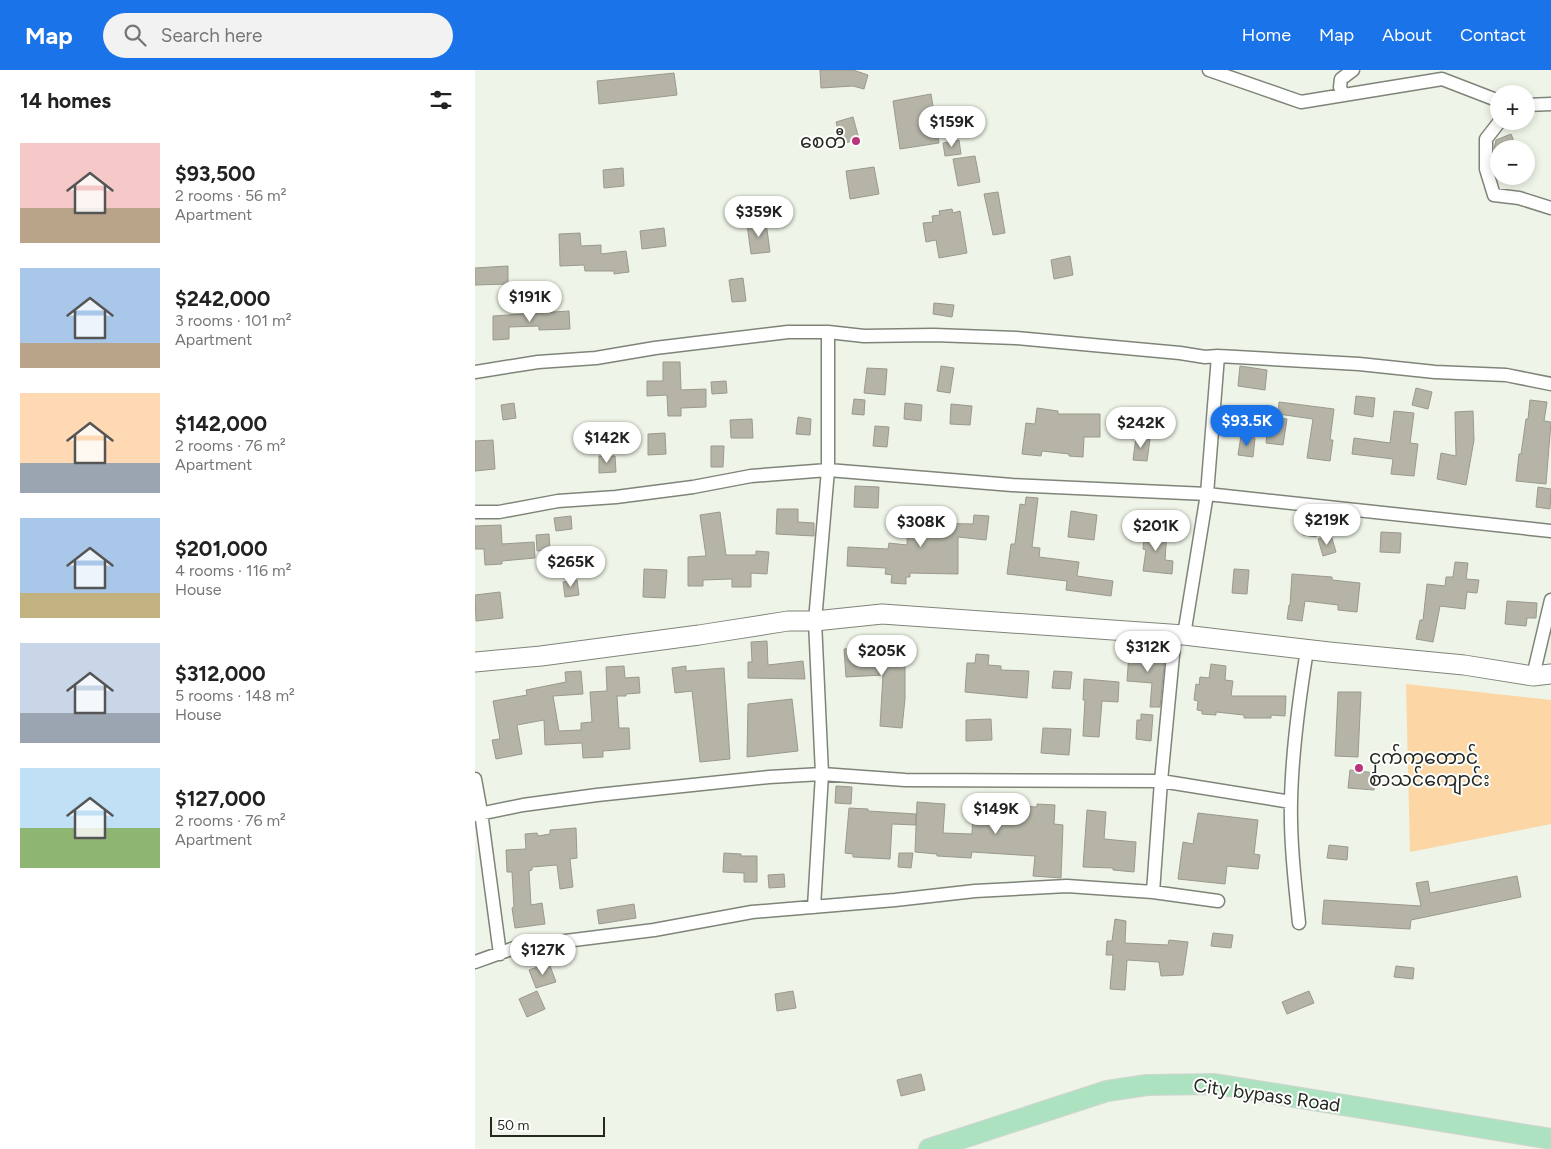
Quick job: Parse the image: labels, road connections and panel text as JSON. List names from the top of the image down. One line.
{"streets":{"main road":["City bypass Road"]},"places":["စေတီ","ငှက်ကတောင် စာသင်ကျောင်း"],"scale_bar":"50 m","page":{"header":"Map","search":"Search here","nav":["Home","Map","About","Contact"],"heading":"14 homes","map_buttons":["+","−"],"price":["$159K","$359K","$191K","$93.5K","$242K","$142K","$219K","$308K","$201K","$265K","$312K","$205K","$149K","$127K"],"list":[{"name":"$93,500","note":"2 rooms · 56 m² · Apartment"},{"name":"$242,000","note":"3 rooms · 101 m² · Apartment"},{"name":"$142,000","note":"2 rooms · 76 m² · Apartment"},{"name":"$201,000","note":"4 rooms · 116 m² · House"},{"name":"$312,000","note":"5 rooms · 148 m² · House"},{"name":"$127,000","note":"2 rooms · 76 m² · Apartment"}],"scale":"50 m"}}
